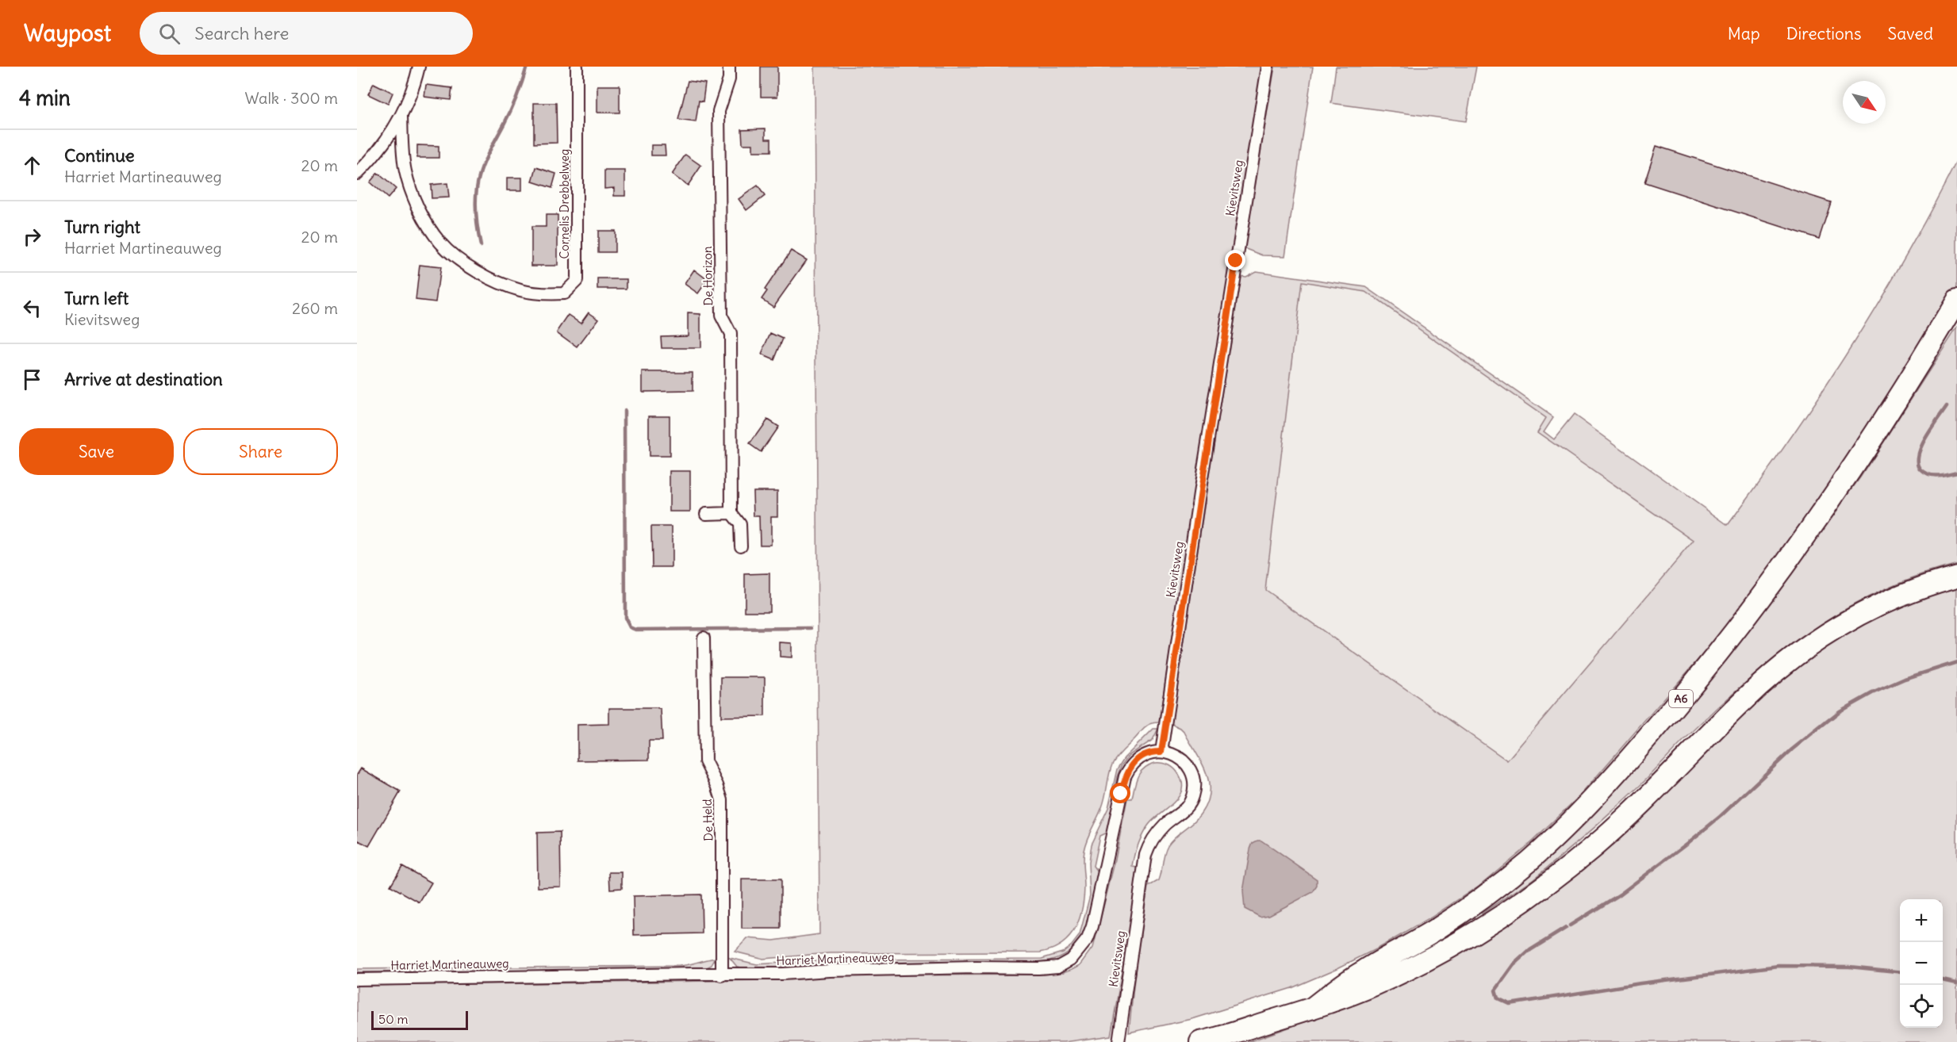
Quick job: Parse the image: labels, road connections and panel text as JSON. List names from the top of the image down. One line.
{"streets":{"highway":["A6"],"street":["Kievitsweg","Cornelis Drebbelweg","De Horizon","De Held","Harriet Martineauweg"]},"crossings":[["Kievitsweg","Harriet Martineauweg"],["De Held","Harriet Martineauweg"]],"scale_bar":"50 m","north":"bottom right","page":{"header":"Waypost","search":"Search here","nav":["Map","Directions","Saved"],"heading":["4 min","Walk · 300 m"],"list":[["Continue","Harriet Martineauweg","20 m"],["Turn right","Harriet Martineauweg","20 m"],["Turn left","Kievitsweg","260 m"],"Arrive at destination"],"buttons":["Save","Share"],"map_buttons":["+","−"],"scale":"50 m"}}
